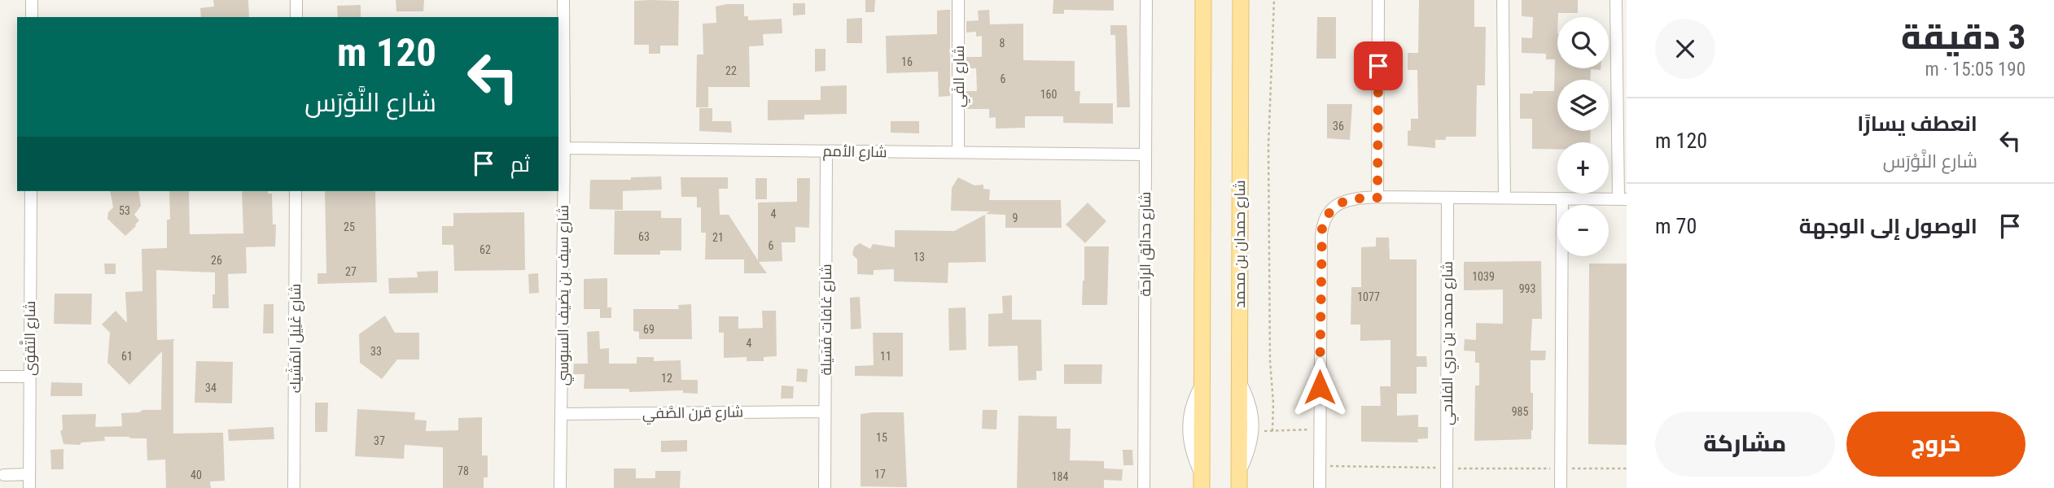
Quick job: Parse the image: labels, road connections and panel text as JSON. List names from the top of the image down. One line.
{"streets":{"main road":["شارع حمدان بن محمد"],"street":["شارع الفَي","شارع الأمم","شارع حدائق الراحة","شارع سيف بن يضيف السبوسي","شارع غافات فَسَيلة","شارع التَّقوَى","شارع غَلِيل المُشَيك","شارع محمد بن دري الفلاحي","شارع قرن الصَّفي"]},"crossings":[["شارع الفَي","شارع الأمم"],["شارع الأمم","شارع حدائق الراحة"],["شارع الأمم","شارع سيف بن يضيف السبوسي"],["شارع الأمم","شارع غافات فَسَيلة"],["شارع سيف بن يضيف السبوسي","شارع قرن الصَّفي"],["شارع غافات فَسَيلة","شارع قرن الصَّفي"]],"house_numbers":["8","16","22","6","160","36","53","4","9","25","63","21","6","62","13","26","27","1039","993","1077","69","4","33","61","11","12","34","985","15","37","78","17","40","184"],"page":{"heading":["3 دقيقة","190 m · 15:05"],"map_buttons":["+","−"],"turn":["120 m","شارع النَّوْرَس"],"list":[{"name":"انعطف يسارًا","note":"شارع النَّوْرَس","value":"120 m"},{"name":"الوصول إلى الوجهة","value":"70 m"}],"then":"ثم","buttons":["خروج","مشاركة"]}}
